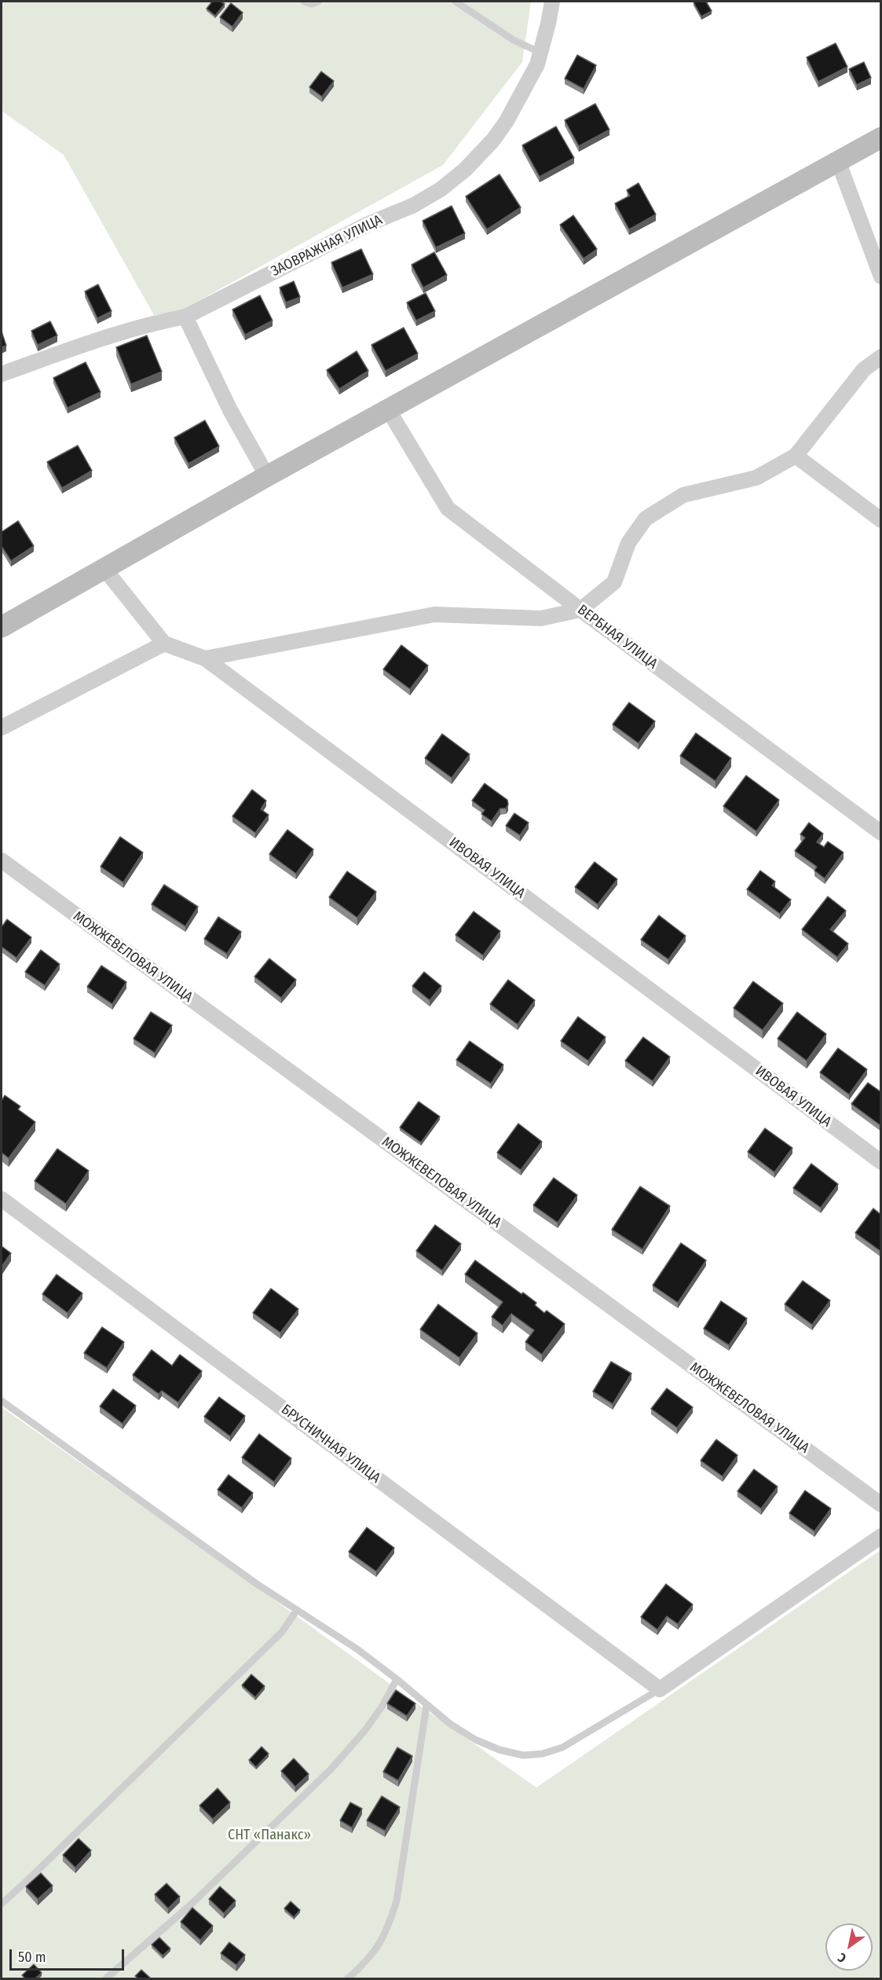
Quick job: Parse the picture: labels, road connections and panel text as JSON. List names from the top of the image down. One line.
{"streets":{"street":["ЗАОВРАЖНАЯ УЛИЦА","ВЕРБНАЯ УЛИЦА","ИВОВАЯ УЛИЦА","МОЖЖЕВЕЛОВАЯ УЛИЦА","БРУСНИЧНАЯ УЛИЦА"]},"parks":["СНТ «Панакс»"],"scale_bar":"50 m","north":"bottom left"}
